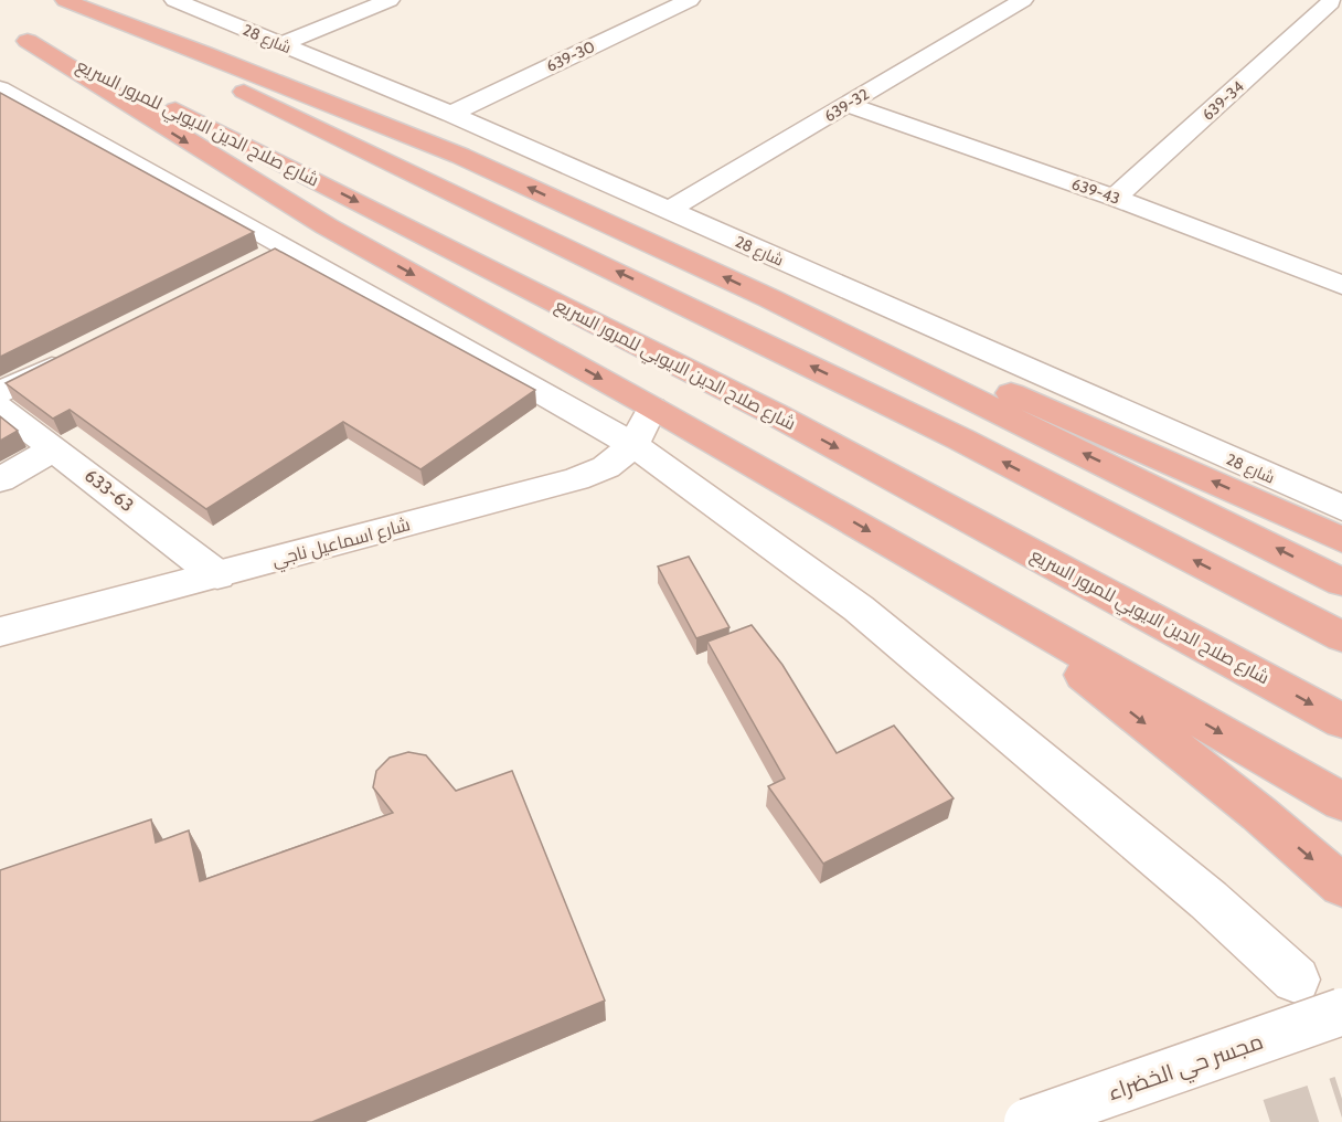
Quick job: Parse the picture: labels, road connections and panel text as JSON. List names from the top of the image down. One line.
{"streets":{"highway":["شارع صلاح الدين الايوبي للمرور السريع"],"street":["شارع 28","639-30","639-34","639-32","639-43","633-63","شارع اسماعيل ناجي","مجسر حي الخضراء"]},"crossings":[["شارع 28","639-30"],["شارع 28","639-32"],["639-34","639-43"],["639-32","639-43"],["633-63","شارع اسماعيل ناجي"]]}
